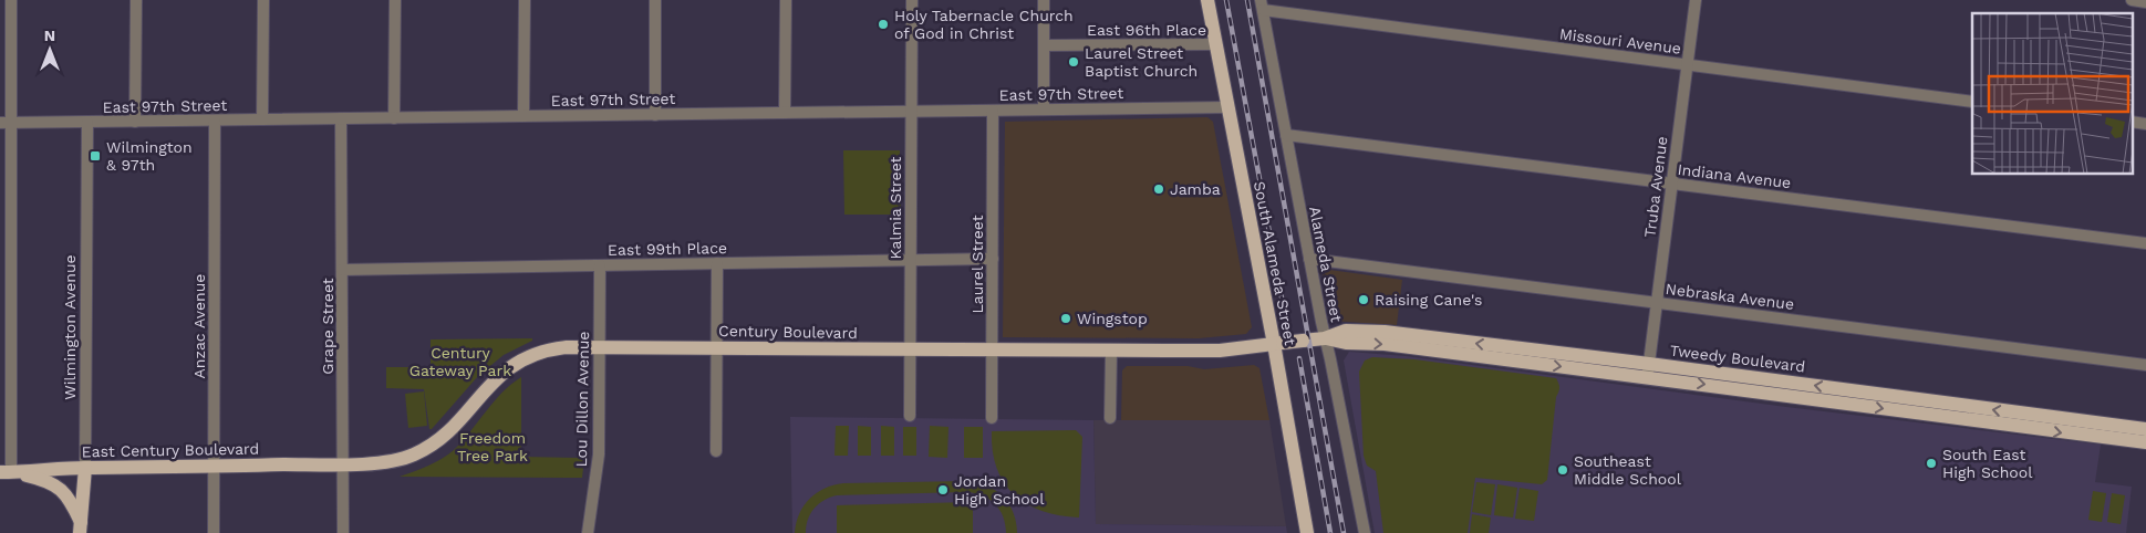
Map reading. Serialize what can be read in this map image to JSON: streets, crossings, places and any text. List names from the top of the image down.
{
  "streets": {
    "main road": [
      "South Alameda Street",
      "Wilmington Avenue",
      "Century Boulevard",
      "Tweedy Boulevard",
      "East Century Boulevard"
    ],
    "street": [
      "East 96th Place",
      "Missouri Avenue",
      "East 97th Street",
      "Indiana Avenue",
      "Truba Avenue",
      "Kalmia Street",
      "East 99th Place",
      "Laurel Street",
      "Alameda Street",
      "Nebraska Avenue",
      "Anzac Avenue",
      "Grape Street",
      "Lou Dillon Avenue"
    ]
  },
  "crossings": [
    ["East 96th Place", "South Alameda Street"],
    ["Missouri Avenue", "Truba Avenue"],
    ["Missouri Avenue", "Alameda Street"],
    ["East 97th Street", "Kalmia Street"],
    ["East 97th Street", "South Alameda Street"],
    ["East 97th Street", "Laurel Street"],
    ["East 97th Street", "Anzac Avenue"],
    ["East 97th Street", "Grape Street"],
    ["East 97th Street", "Wilmington Avenue"],
    ["Indiana Avenue", "Truba Avenue"],
    ["Indiana Avenue", "Alameda Street"],
    ["Truba Avenue", "Nebraska Avenue"],
    ["Truba Avenue", "Tweedy Boulevard"],
    ["Kalmia Street", "East 99th Place"],
    ["Kalmia Street", "Century Boulevard"],
    ["East 99th Place", "Laurel Street"],
    ["East 99th Place", "Grape Street"],
    ["East 99th Place", "Lou Dillon Avenue"],
    ["South Alameda Street", "Century Boulevard"],
    ["South Alameda Street", "Tweedy Boulevard"],
    ["Laurel Street", "Century Boulevard"],
    ["Alameda Street", "Nebraska Avenue"],
    ["Alameda Street", "Tweedy Boulevard"],
    ["Anzac Avenue", "East Century Boulevard"],
    ["Grape Street", "Century Boulevard"],
    ["Grape Street", "East Century Boulevard"],
    ["Wilmington Avenue", "East Century Boulevard"],
    ["Century Boulevard", "Tweedy Boulevard"],
    ["Century Boulevard", "Lou Dillon Avenue"],
    ["Century Boulevard", "East Century Boulevard"]
  ],
  "parks": ["Century Gateway Park", "Freedom Tree Park"],
  "places": {
    "other": [
      "Holy Tabernacle Church of God in Christ",
      "Laurel Street Baptist Church",
      "Jamba",
      "Raising Cane's",
      "Wingstop",
      "South East High School",
      "Southeast Middle School",
      "Jordan High School"
    ],
    "transit": ["Wilmington & 97th"]
  },
  "north": "top"
}
